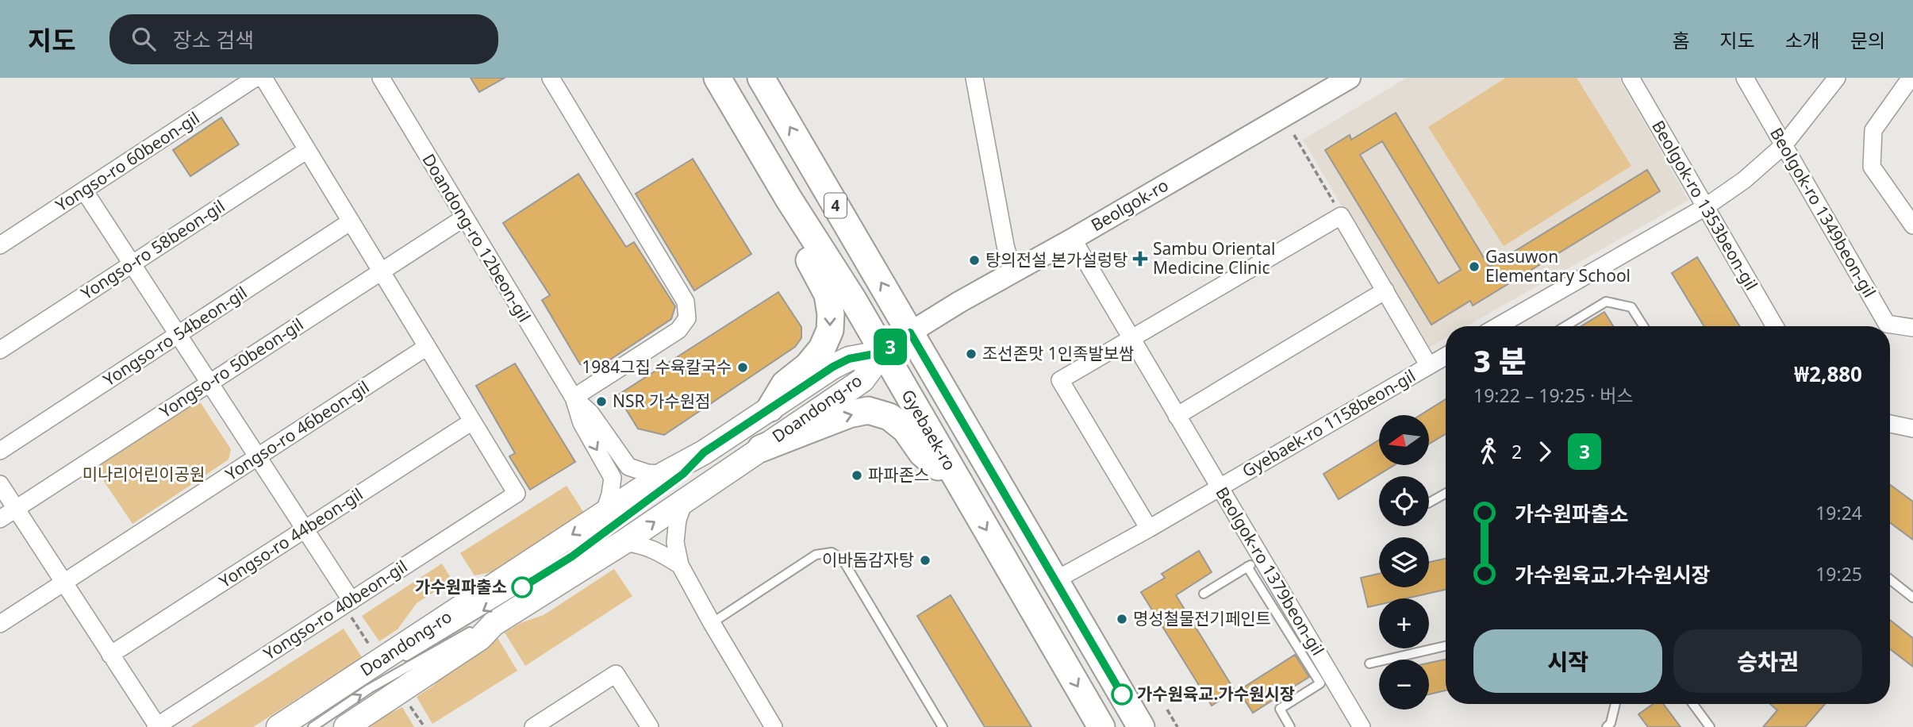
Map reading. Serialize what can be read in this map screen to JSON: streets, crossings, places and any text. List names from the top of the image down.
{
  "streets": {
    "main road": ["4", "Doandong-ro", "Gyebaek-ro"],
    "street": [
      "Yongso-ro 60beon-gil",
      "Beolgok-ro",
      "Beolgok-ro 1353beon-gil",
      "Beolgok-ro 1349beon-gil",
      "Doandong-ro 12beon-gil",
      "Yongso-ro 58beon-gil",
      "Yongso-ro 54beon-gil",
      "Yongso-ro 50beon-gil",
      "Gyebaek-ro 1158beon-gil",
      "Yongso-ro 46beon-gil",
      "Yongso-ro 44beon-gil",
      "Beolgok-ro 1379beon-gil",
      "Yongso-ro 40beon-gil"
    ]
  },
  "crossings": [
    ["Beolgok-ro", "Gyebaek-ro"],
    ["Beolgok-ro", "Beolgok-ro 1379beon-gil"],
    ["Doandong-ro 12beon-gil", "Yongso-ro 50beon-gil"],
    ["Doandong-ro", "Gyebaek-ro"],
    ["Gyebaek-ro 1158beon-gil", "Gyebaek-ro"],
    ["Gyebaek-ro 1158beon-gil", "Beolgok-ro 1379beon-gil"],
    ["Yongso-ro 44beon-gil", "Yongso-ro 40beon-gil"]
  ],
  "parks": ["미나리어린이공원"],
  "places": {
    "health": ["Sambu Oriental Medicine Clinic"],
    "other": [
      "탕의전설 본가설렁탕",
      "Gasuwon Elementary School",
      "조선존맛 1인족발보쌈",
      "1984그집 수육칼국수",
      "NSR 가수원점",
      "파파존스",
      "이바돔감자탕",
      "가수원파출소",
      "명성철물전기페인트",
      "가수원육교.가수원시장"
    ]
  },
  "lines": ["bus line 3"],
  "north": "left",
  "page": {
    "header": "지도",
    "search": "장소 검색",
    "nav": [
      "홈",
      "지도",
      "소개",
      "문의"
    ],
    "on_map": "3",
    "heading": ["3 분", "19:22 – 19:25 · 버스", "₩2,880"],
    "map_buttons": ["+", "−"],
    "legs": ["2", "3"],
    "list": [
      {
        "name": "가수원파출소",
        "value": "19:24"
      },
      {
        "name": "가수원육교.가수원시장",
        "value": "19:25"
      }
    ],
    "buttons": ["시작", "승차권"]
  }
}
